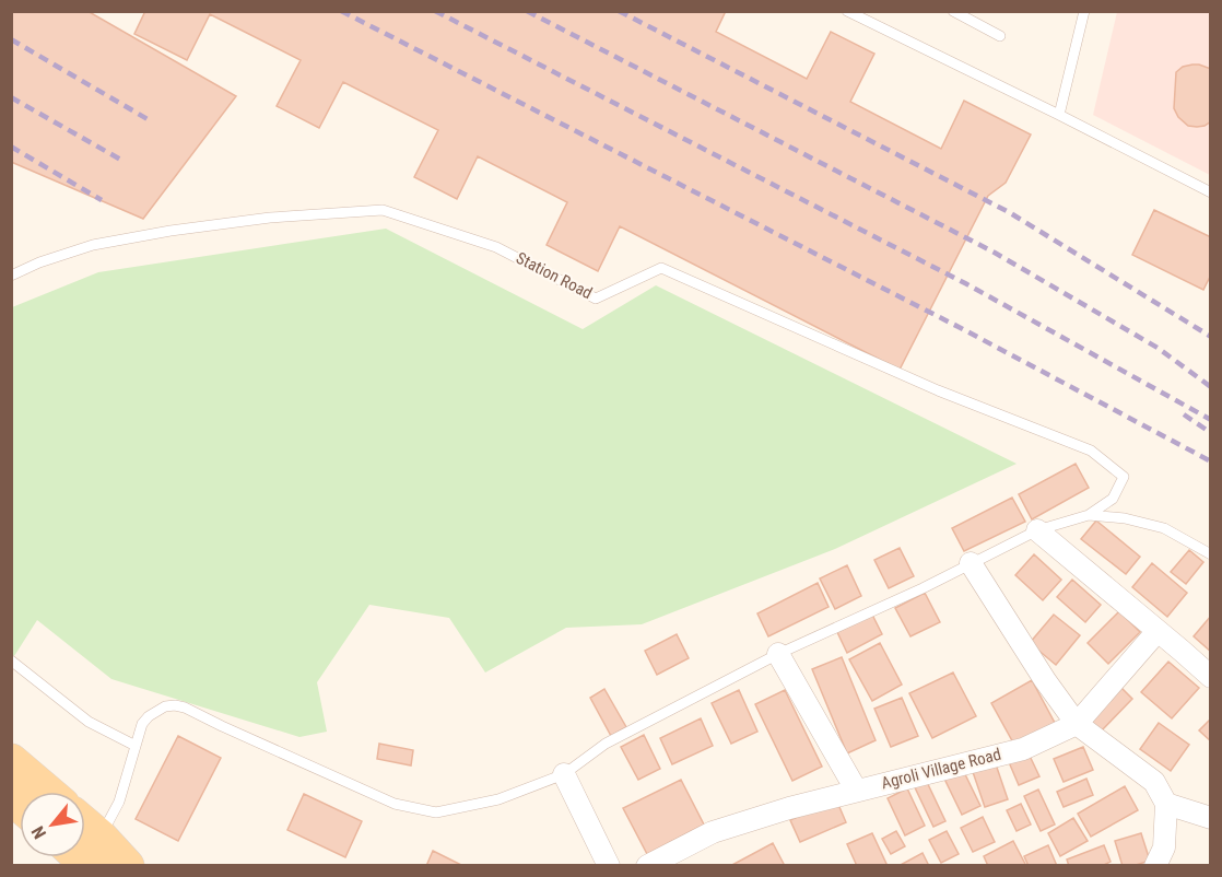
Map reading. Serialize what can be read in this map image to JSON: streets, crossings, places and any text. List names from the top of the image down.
{
  "streets": {
    "street": ["Agroli Village Road"],
    "lane": ["Station Road"]
  },
  "north": "bottom left"
}
